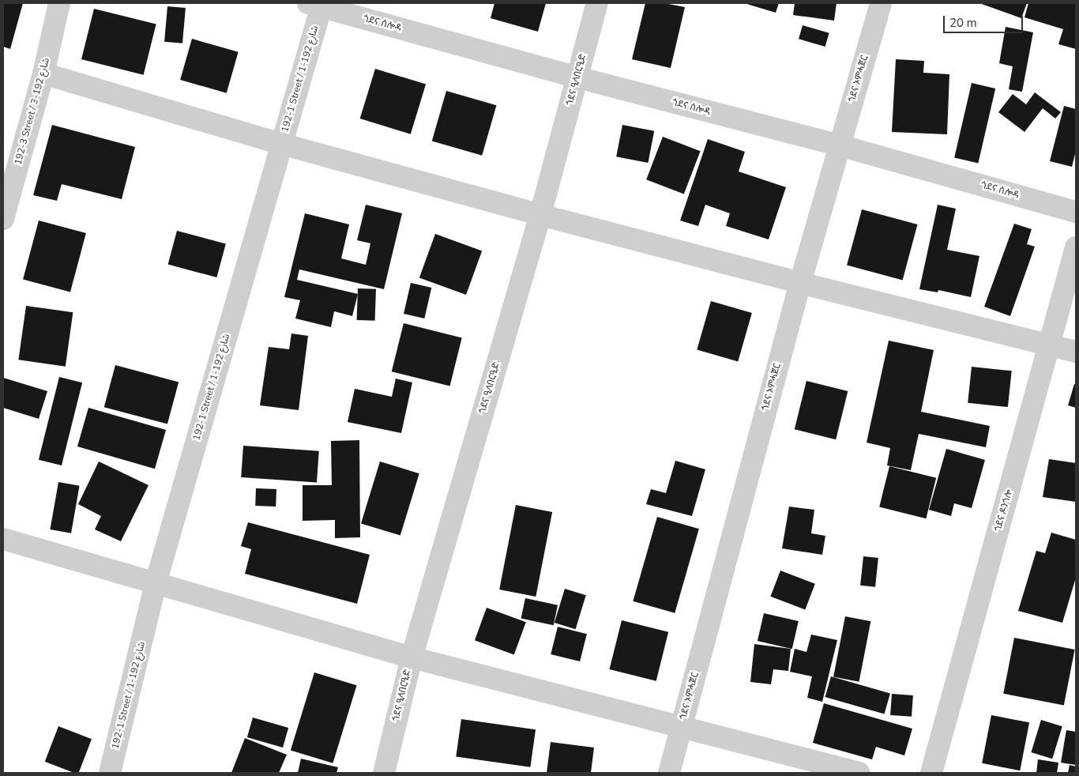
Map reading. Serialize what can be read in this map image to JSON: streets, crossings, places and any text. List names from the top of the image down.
{
  "streets": {
    "street": [
      "ጎደና ሰሎዳ",
      "192-1 Street / شارع 192-1",
      "ጎደና ኦምሓጀር",
      "ጎደና ዒላበርዒድ",
      "192-3 Street / شارع 192-3",
      "ጎደና ዶንጎሎ"
    ]
  },
  "crossings": [
    ["ጎደና ሰሎዳ", "192-1 Street / شارع 192-1"],
    ["ጎደና ሰሎዳ", "ጎደና ኦምሓጀር"],
    ["ጎደና ሰሎዳ", "ጎደና ዒላበርዒድ"]
  ],
  "scale_bar": "20 m"
}
